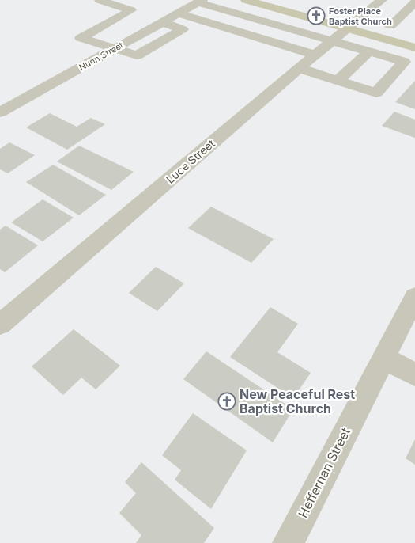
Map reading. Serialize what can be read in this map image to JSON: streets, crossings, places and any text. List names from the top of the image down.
{
  "streets": {
    "street": ["Nunn Street", "Luce Street", "Heffernan Street"]
  },
  "places": {
    "church": ["Foster Place Baptist Church", "New Peaceful Rest Baptist Church"]
  }
}
